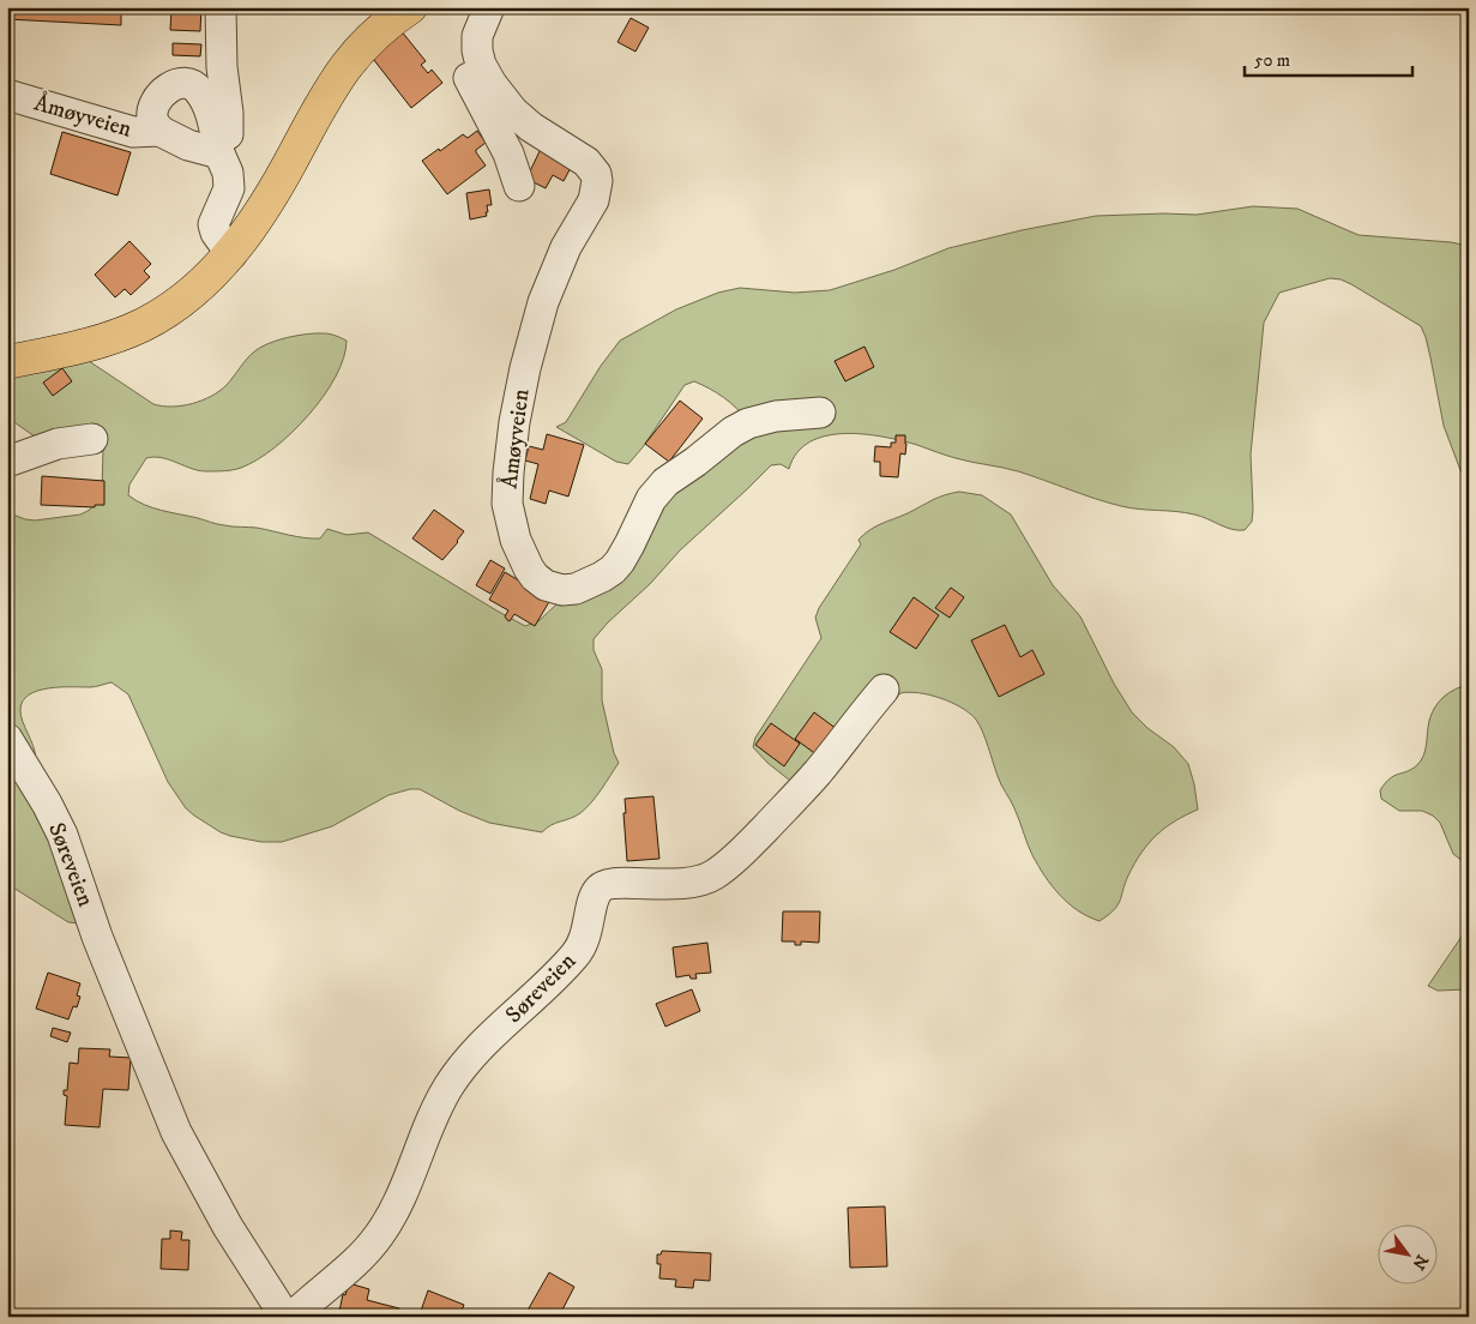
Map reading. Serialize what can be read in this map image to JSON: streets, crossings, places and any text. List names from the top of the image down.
{
  "streets": {
    "street": ["Åmøyveien", "Søreveien"]
  },
  "scale_bar": "50 m",
  "north": "bottom right"
}
